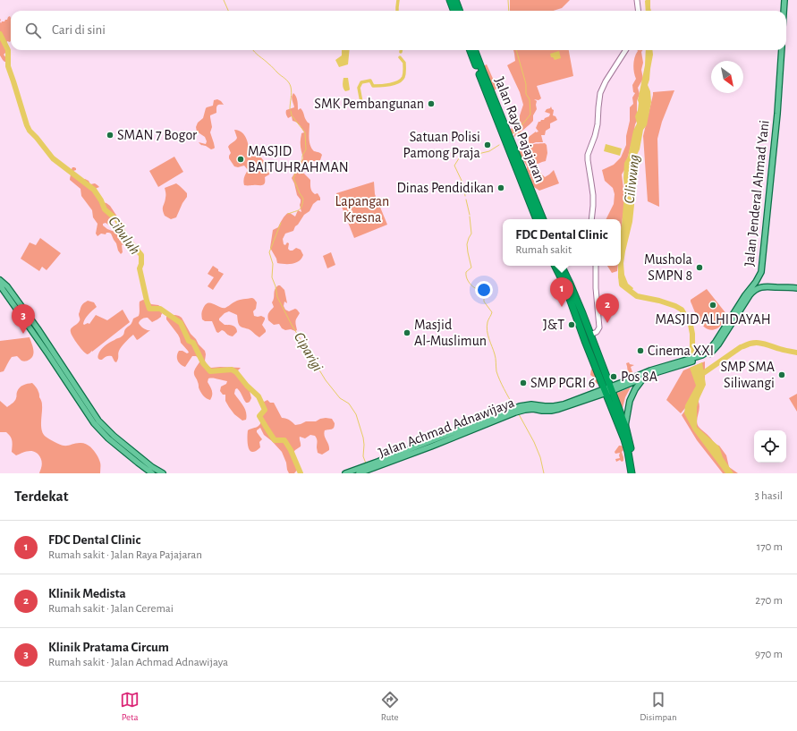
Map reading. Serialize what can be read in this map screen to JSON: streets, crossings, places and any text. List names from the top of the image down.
{
  "streets": {
    "highway": ["Jalan Raya Pajajaran"],
    "main road": ["Jalan Jenderal Ahmad Yani", "Jalan Achmad Adnawijaya"]
  },
  "crossings": [
    ["Jalan Jenderal Ahmad Yani", "Jalan Achmad Adnawijaya"]
  ],
  "water": ["Ciliwung", "Cibuluh", "Ciparigi"],
  "parks": ["Lapangan Kresna"],
  "places": [
    "SMK Pembangunan",
    "SMAN 7 Bogor",
    "Satuan Polisi Pamong Praja",
    "MASJID BAITUHRAHMAN",
    "Dinas Pendidikan",
    "Mushola SMPN 8",
    "MASJID ALHIDAYAH",
    "J&T",
    "Masjid Al-Muslimun",
    "Cinema XXI",
    "SMP SMA Siliwangi",
    "Pos 8A",
    "SMP PGRI 6"
  ],
  "north": "bottom right",
  "page": {
    "search": "Cari di sini",
    "popup": ["FDC Dental Clinic", "Rumah sakit"],
    "pins": ["1", "2", "3"],
    "heading": ["Terdekat", "3 hasil"],
    "list": [
      {
        "mark": "1",
        "name": "FDC Dental Clinic",
        "note": "Rumah sakit · Jalan Raya Pajajaran",
        "value": "170 m"
      },
      {
        "mark": "2",
        "name": "Klinik Medista",
        "note": "Rumah sakit · Jalan Ceremai",
        "value": "270 m"
      },
      {
        "mark": "3",
        "name": "Klinik Pratama Circum",
        "note": "Rumah sakit · Jalan Achmad Adnawijaya",
        "value": "970 m"
      }
    ],
    "nav": ["Peta", "Rute", "Disimpan"]
  }
}
